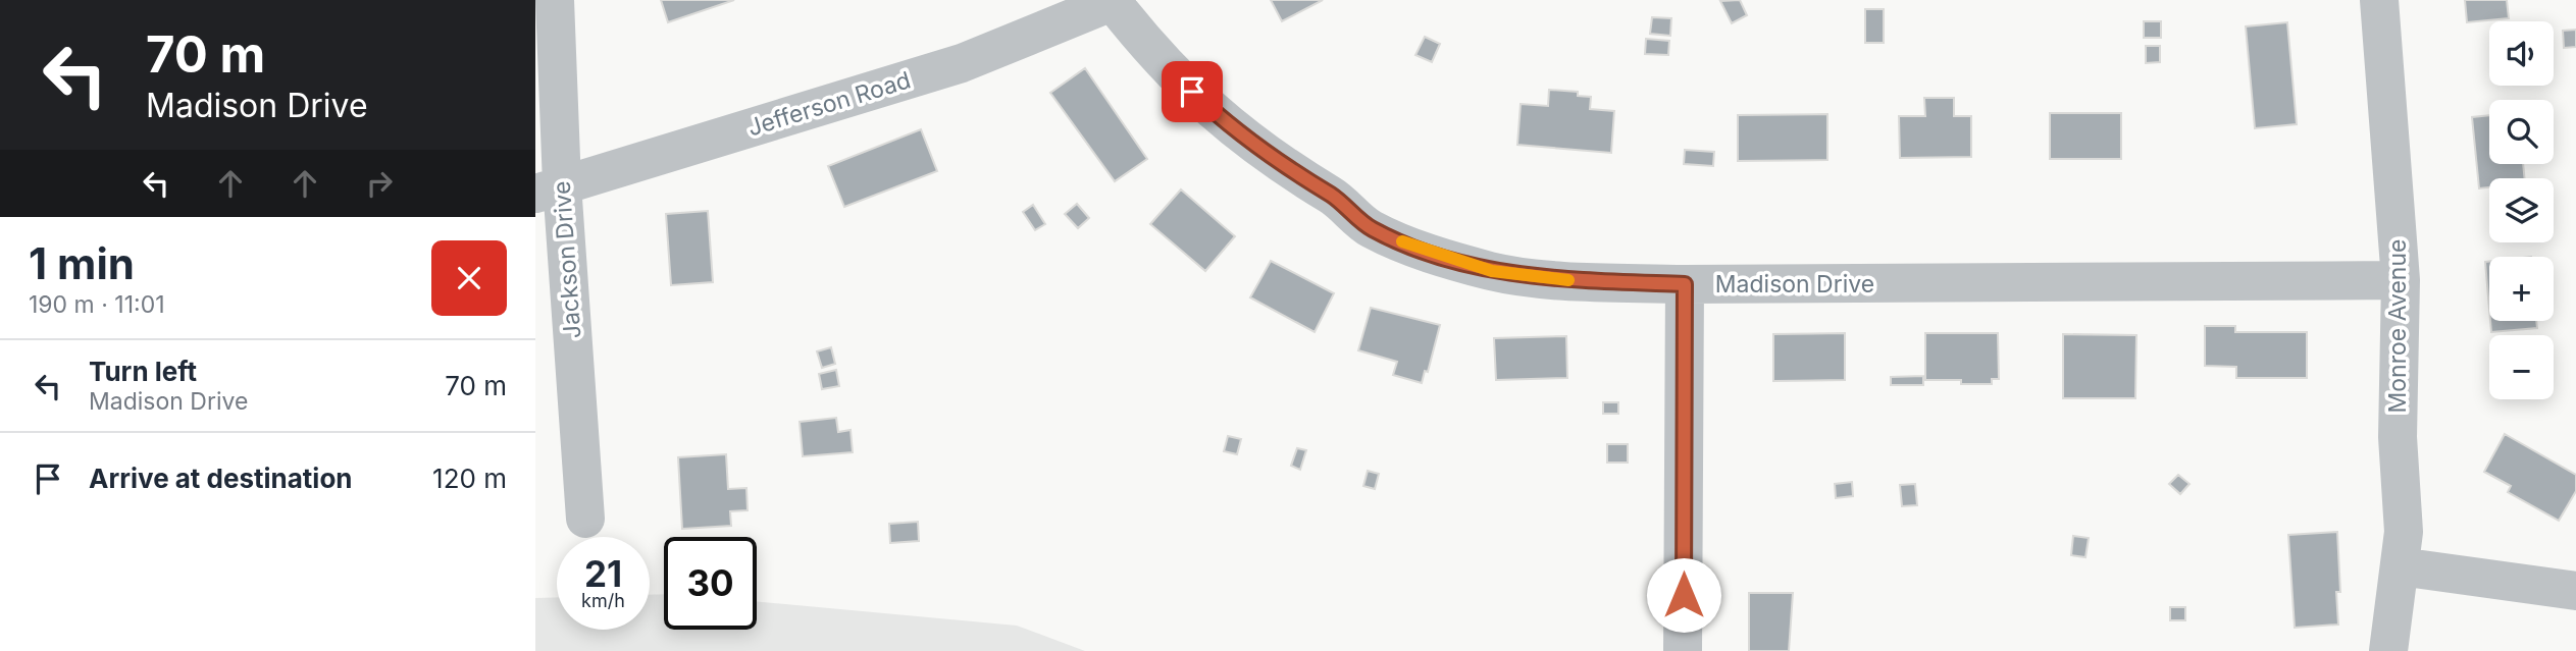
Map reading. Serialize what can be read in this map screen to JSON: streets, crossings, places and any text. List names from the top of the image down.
{
  "streets": {
    "street": [
      "Jefferson Road",
      "Jackson Drive",
      "Madison Drive",
      "Monroe Avenue"
    ]
  },
  "crossings": [
    ["Jefferson Road", "Jackson Drive"],
    ["Jefferson Road", "Madison Drive"],
    ["Madison Drive", "Monroe Avenue"]
  ],
  "page": {
    "turn": ["70 m", "Madison Drive"],
    "map_buttons": ["+", "−"],
    "heading": ["1 min", "190 m · 11:01"],
    "list": [
      {
        "name": "Turn left",
        "note": "Madison Drive",
        "value": "70 m"
      },
      {
        "name": "Arrive at destination",
        "value": "120 m"
      }
    ],
    "speed": "21 km/h",
    "limit": "30"
  }
}
